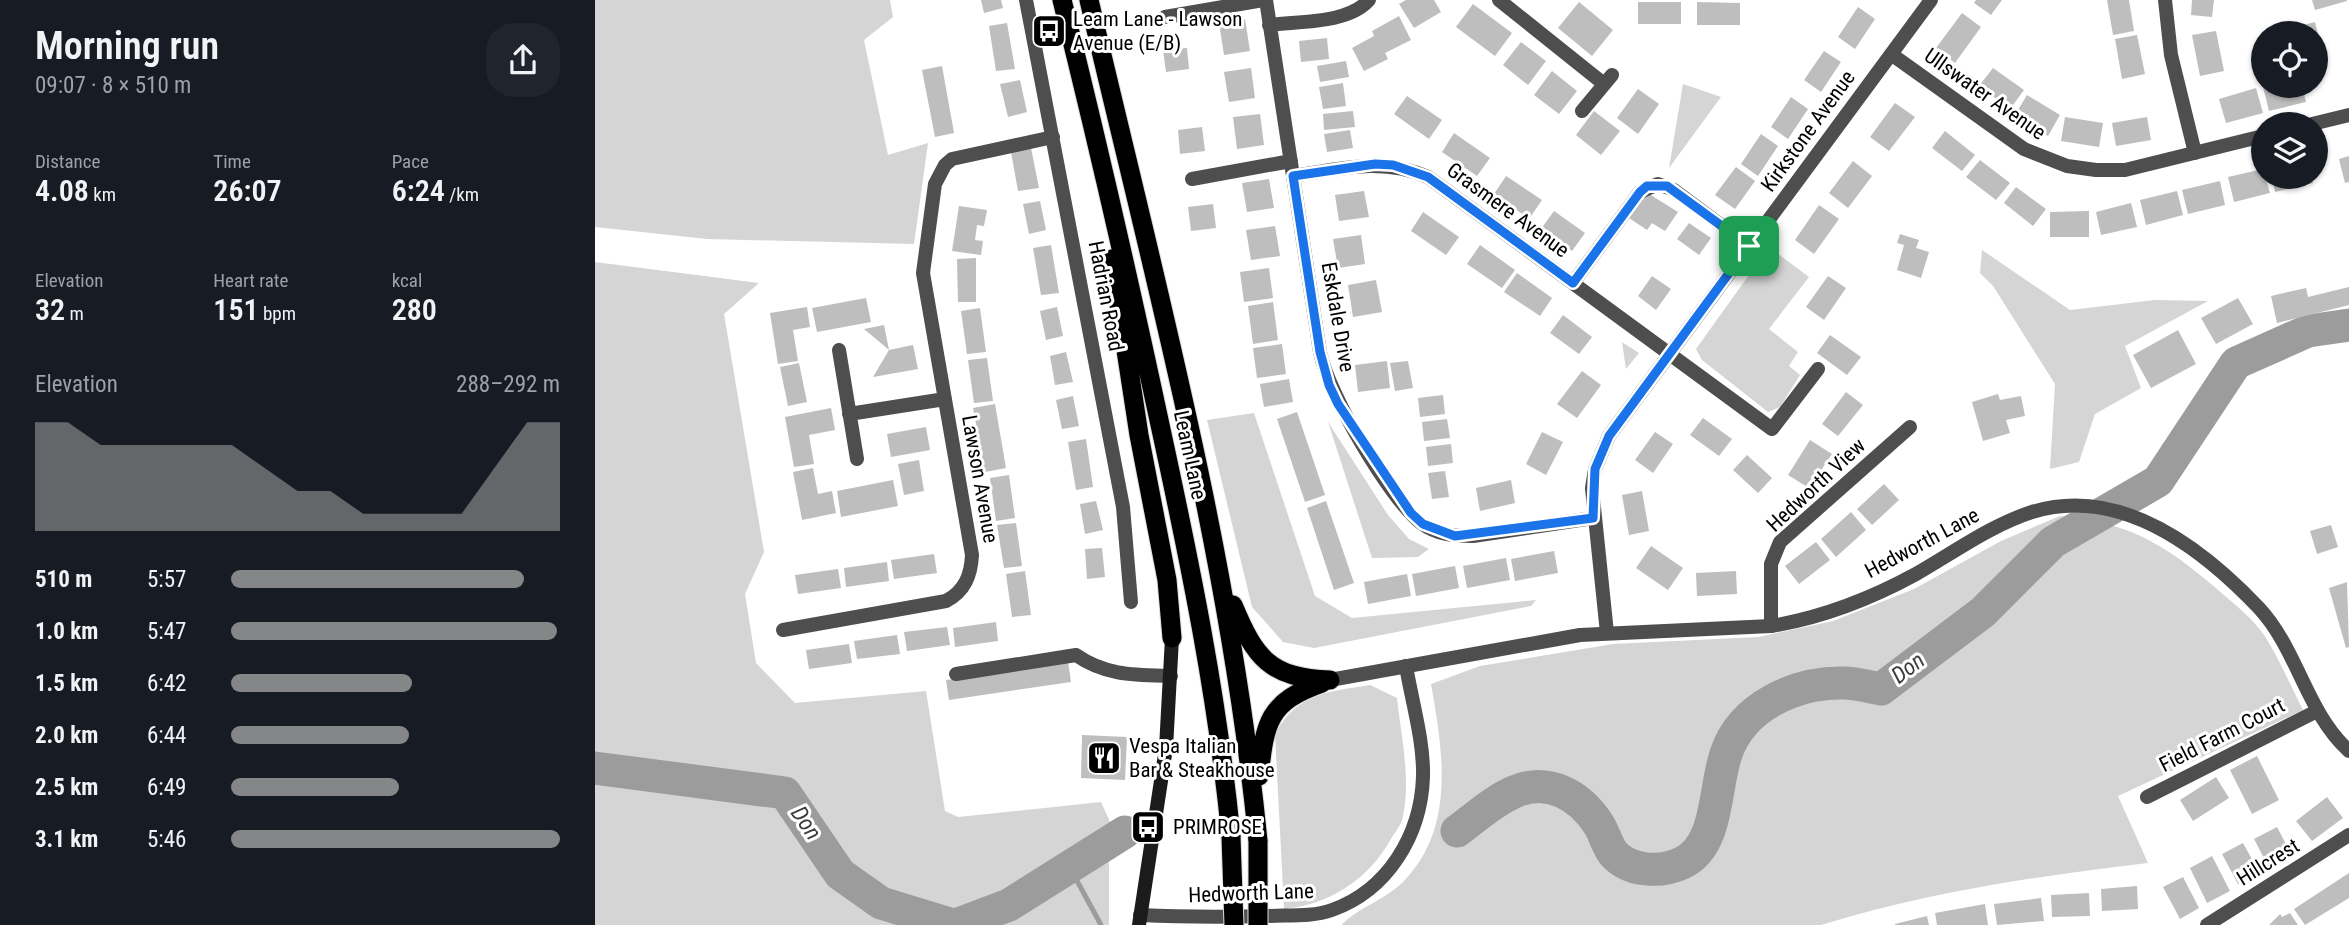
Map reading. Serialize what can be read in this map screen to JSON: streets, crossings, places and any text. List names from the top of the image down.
{
  "streets": {
    "highway": ["Leam Lane"],
    "street": [
      "Ullswater Avenue",
      "Kirkstone Avenue",
      "Grasmere Avenue",
      "Hadrian Road",
      "Eskdale Drive",
      "Lawson Avenue",
      "Hedworth View",
      "Hedworth Lane",
      "Field Farm Court",
      "Hillcrest"
    ]
  },
  "crossings": [
    ["Ullswater Avenue", "Kirkstone Avenue"],
    ["Kirkstone Avenue", "Grasmere Avenue"],
    ["Kirkstone Avenue", "Eskdale Drive"],
    ["Kirkstone Avenue", "Hedworth Lane"],
    ["Grasmere Avenue", "Eskdale Drive"],
    ["Hadrian Road", "Lawson Avenue"],
    ["Hedworth View", "Hedworth Lane"],
    ["Hedworth Lane", "Field Farm Court"]
  ],
  "water": ["Don"],
  "places": {
    "bus stop": ["Leam Lane - Lawson Avenue (E/B)", "PRIMROSE"],
    "restaurant": ["Vespa Italian Bar & Steakhouse"]
  },
  "page": {
    "heading": ["Morning run", "09:07 · 8 × 510 m"],
    "stats": [
      ["Distance", "4.08 km"],
      ["Time", "26:07"],
      ["Pace", "6:24 /km"],
      ["Elevation", "32 m"],
      ["Heart rate", "151 bpm"],
      ["kcal", "280"]
    ],
    "chart": ["Elevation", "288–292 m"],
    "list": [
      {
        "name": "510 m",
        "note": "5:57"
      },
      {
        "name": "1.0 km",
        "note": "5:47"
      },
      {
        "name": "1.5 km",
        "note": "6:42"
      },
      {
        "name": "2.0 km",
        "note": "6:44"
      },
      {
        "name": "2.5 km",
        "note": "6:49"
      },
      {
        "name": "3.1 km",
        "note": "5:46"
      }
    ]
  }
}
